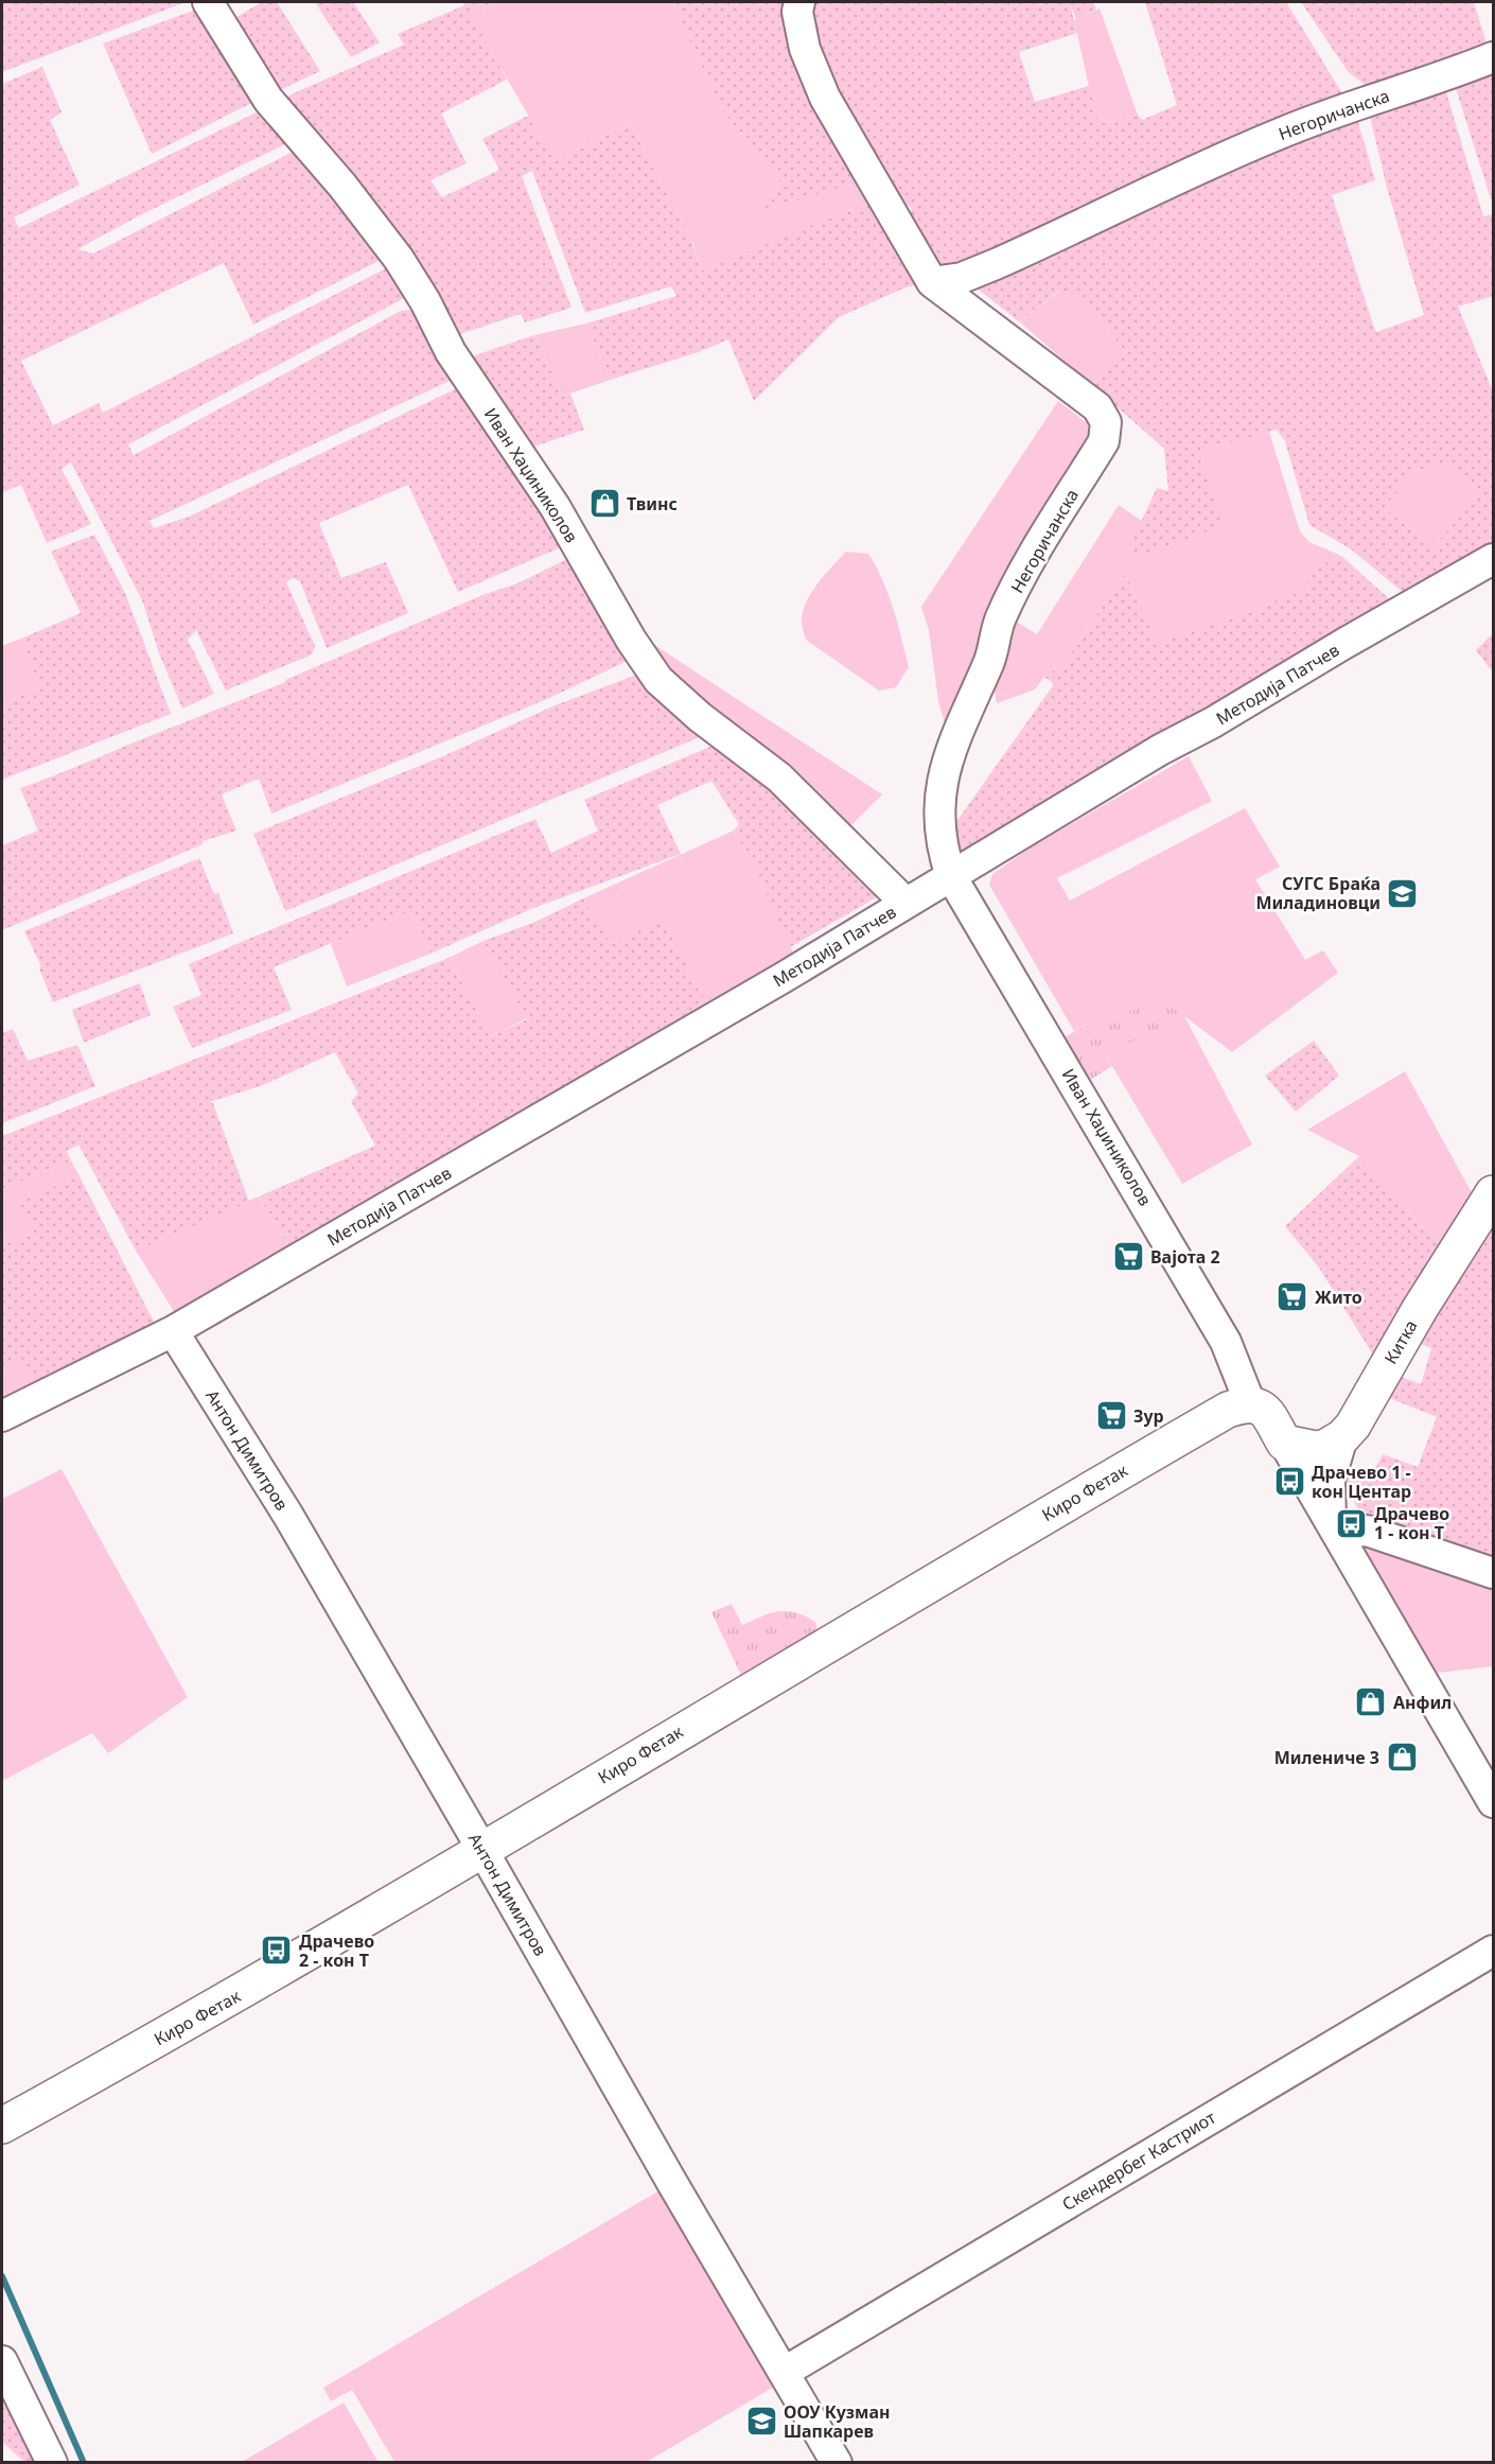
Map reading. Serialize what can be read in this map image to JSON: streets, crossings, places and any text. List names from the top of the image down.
{
  "streets": {
    "main road": ["Китка", "Киро Фетак"],
    "street": [
      "Негоричанска",
      "Иван Хаџиниколов",
      "Методија Патчев",
      "Антон Димитров",
      "Скендербег Кастриот"
    ]
  },
  "crossings": [
    ["Негоричанска", "Иван Хаџиниколов"],
    ["Негоричанска", "Методија Патчев"],
    ["Иван Хаџиниколов", "Методија Патчев"],
    ["Иван Хаџиниколов", "Киро Фетак"],
    ["Методија Патчев", "Антон Димитров"],
    ["Антон Димитров", "Киро Фетак"],
    ["Антон Димитров", "Скендербег Кастриот"]
  ],
  "places": {
    "shop": ["Твинс", "Анфил", "Милениче 3"],
    "school or university": ["СУГС Браќа Миладиновци", "ООУ Кузман Шапкарев"],
    "supermarket": ["Вајота 2", "Жито", "Зур"],
    "bus stop": ["Драчево 1 - кон Центар", "Драчево 1 - кон T", "Драчево 2 - кон T"]
  }
}
